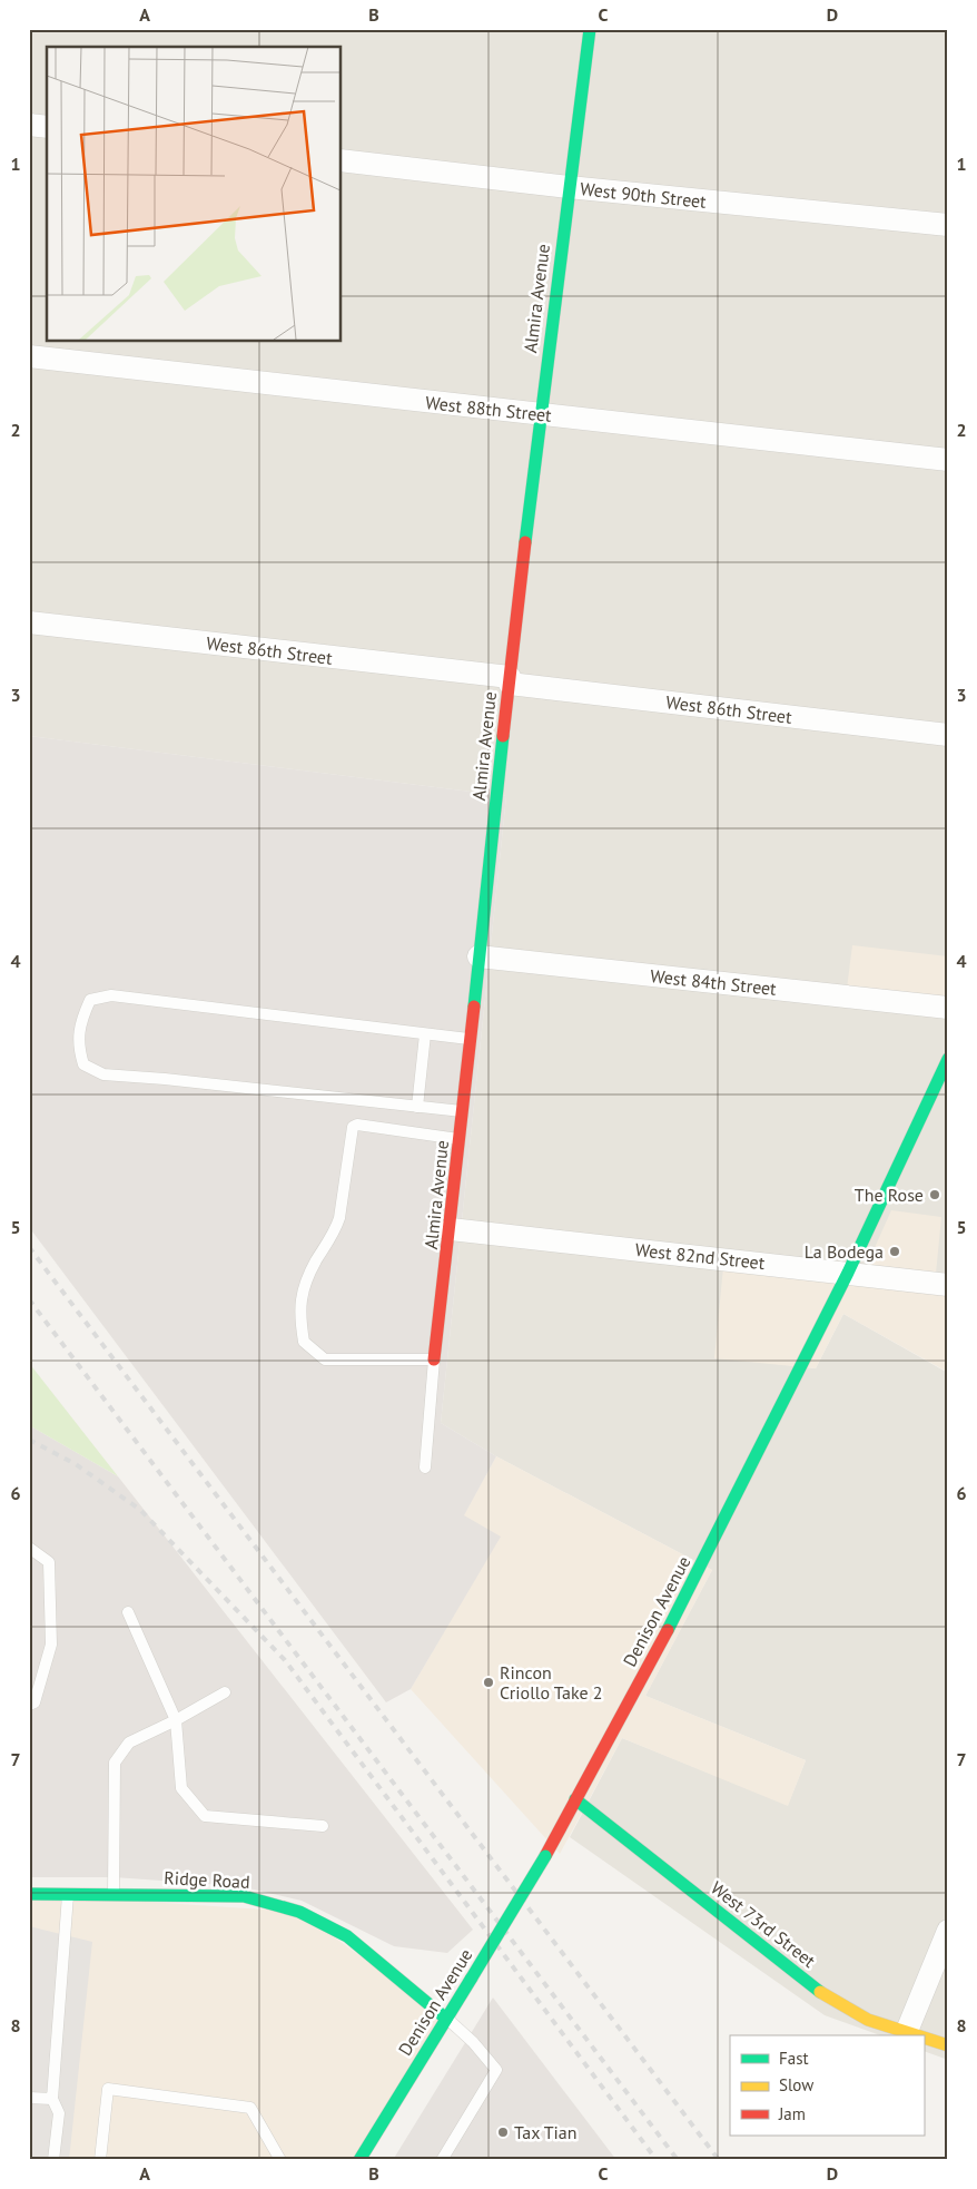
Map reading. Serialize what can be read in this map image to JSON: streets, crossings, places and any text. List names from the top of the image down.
{
  "streets": {
    "street": [
      "West 90th Street",
      "Almira Avenue",
      "West 88th Street",
      "West 86th Street",
      "West 84th Street",
      "West 82nd Street",
      "Denison Avenue",
      "Ridge Road",
      "West 73rd Street"
    ]
  },
  "crossings": [
    ["West 90th Street", "Almira Avenue"],
    ["Almira Avenue", "West 88th Street"],
    ["Almira Avenue", "West 86th Street"],
    ["Almira Avenue", "West 84th Street"],
    ["Almira Avenue", "West 82nd Street"],
    ["West 82nd Street", "Denison Avenue"],
    ["Denison Avenue", "Ridge Road"],
    ["Denison Avenue", "West 73rd Street"]
  ],
  "places": [
    "The Rose",
    "La Bodega",
    "Rincon Criollo Take 2",
    "Tax Tian"
  ],
  "legend": ["Fast", "Slow", "Jam"],
  "grid": {
    "columns": [
      "A",
      "B",
      "C",
      "D"
    ],
    "rows": [
      "1",
      "2",
      "3",
      "4",
      "5",
      "6",
      "7",
      "8"
    ]
  }
}
